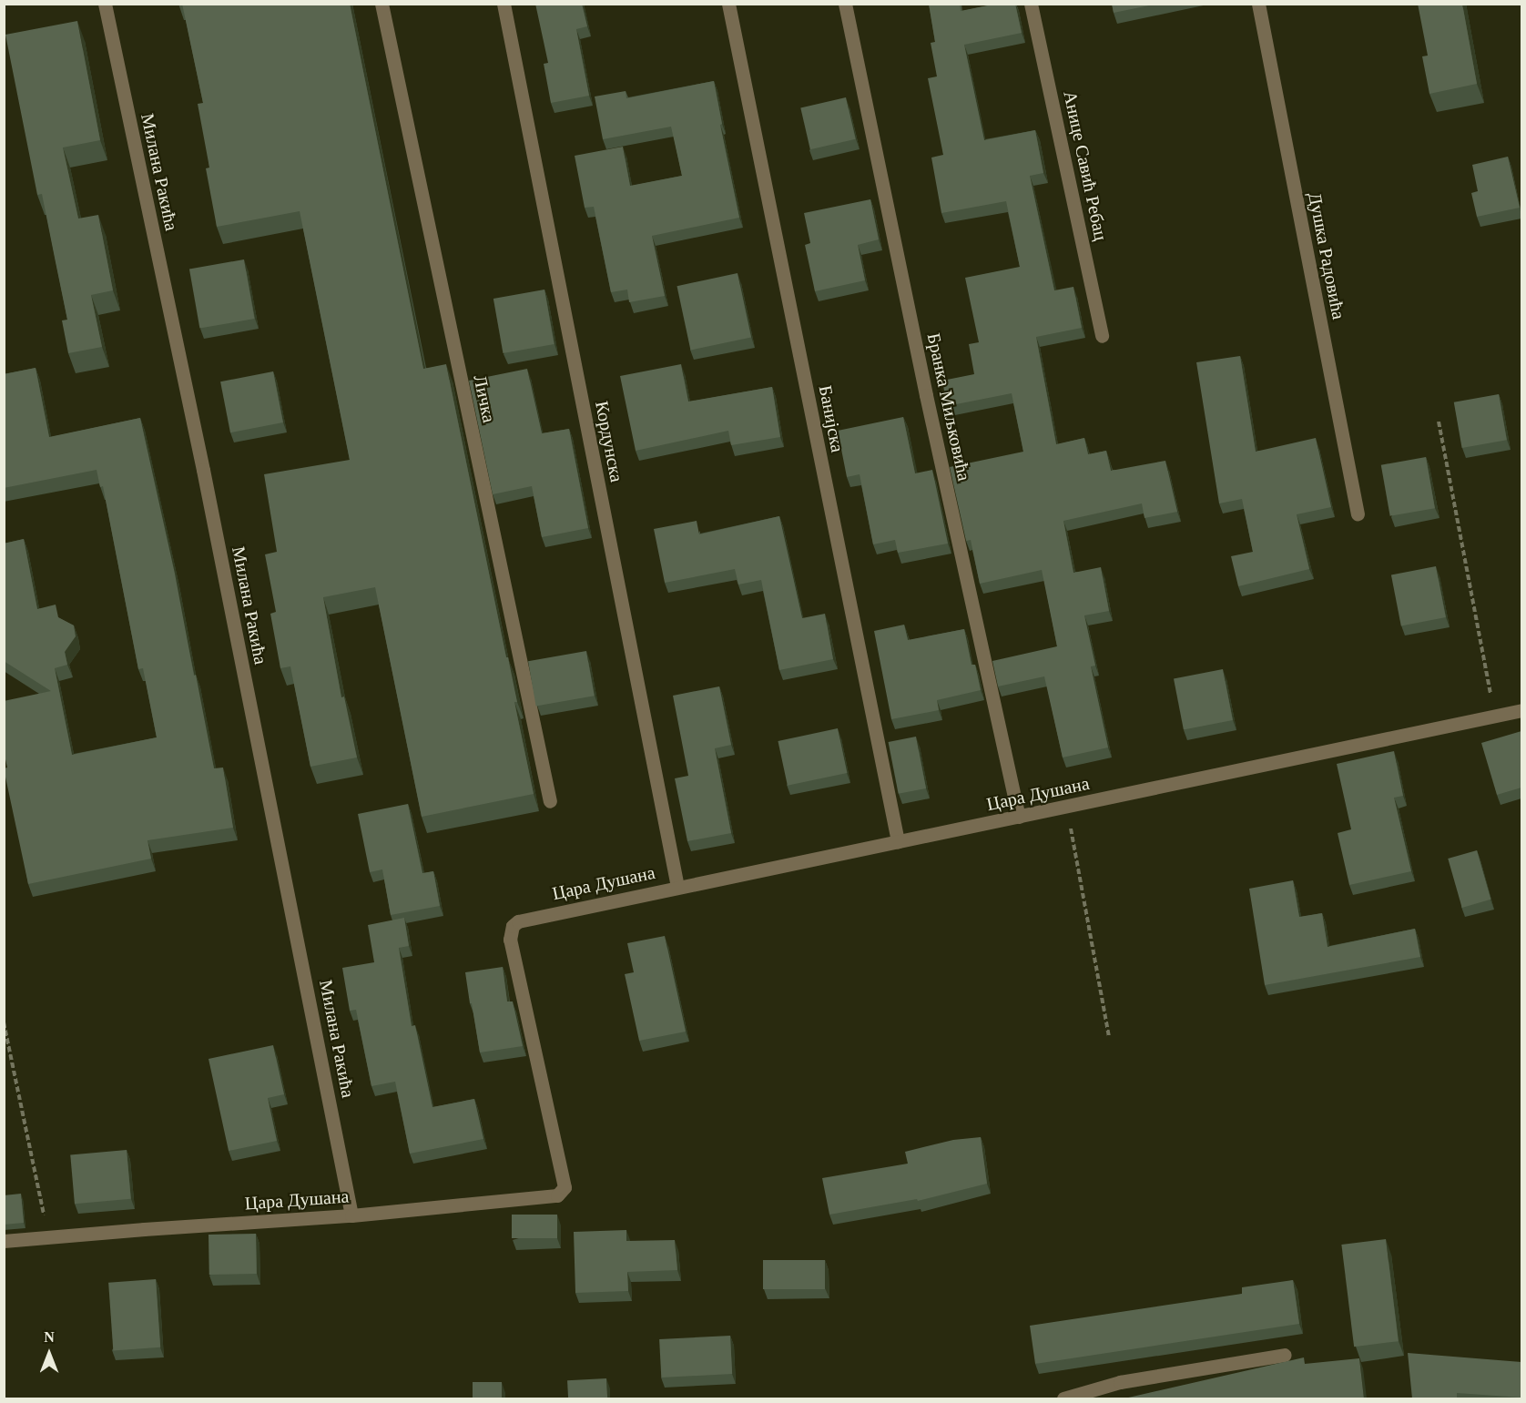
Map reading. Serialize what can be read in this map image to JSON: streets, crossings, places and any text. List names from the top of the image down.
{
  "streets": {
    "street": [
      "Анице Савић Ребац",
      "Милана Ракића",
      "Душка Радовића",
      "Личка",
      "Бранка Миљковића",
      "Банијска",
      "Кордунска",
      "Цара Душана"
    ]
  },
  "crossings": [
    ["Милана Ракића", "Цара Душана"],
    ["Бранка Миљковића", "Цара Душана"],
    ["Банијска", "Цара Душана"],
    ["Кордунска", "Цара Душана"]
  ],
  "north": "top"
}
